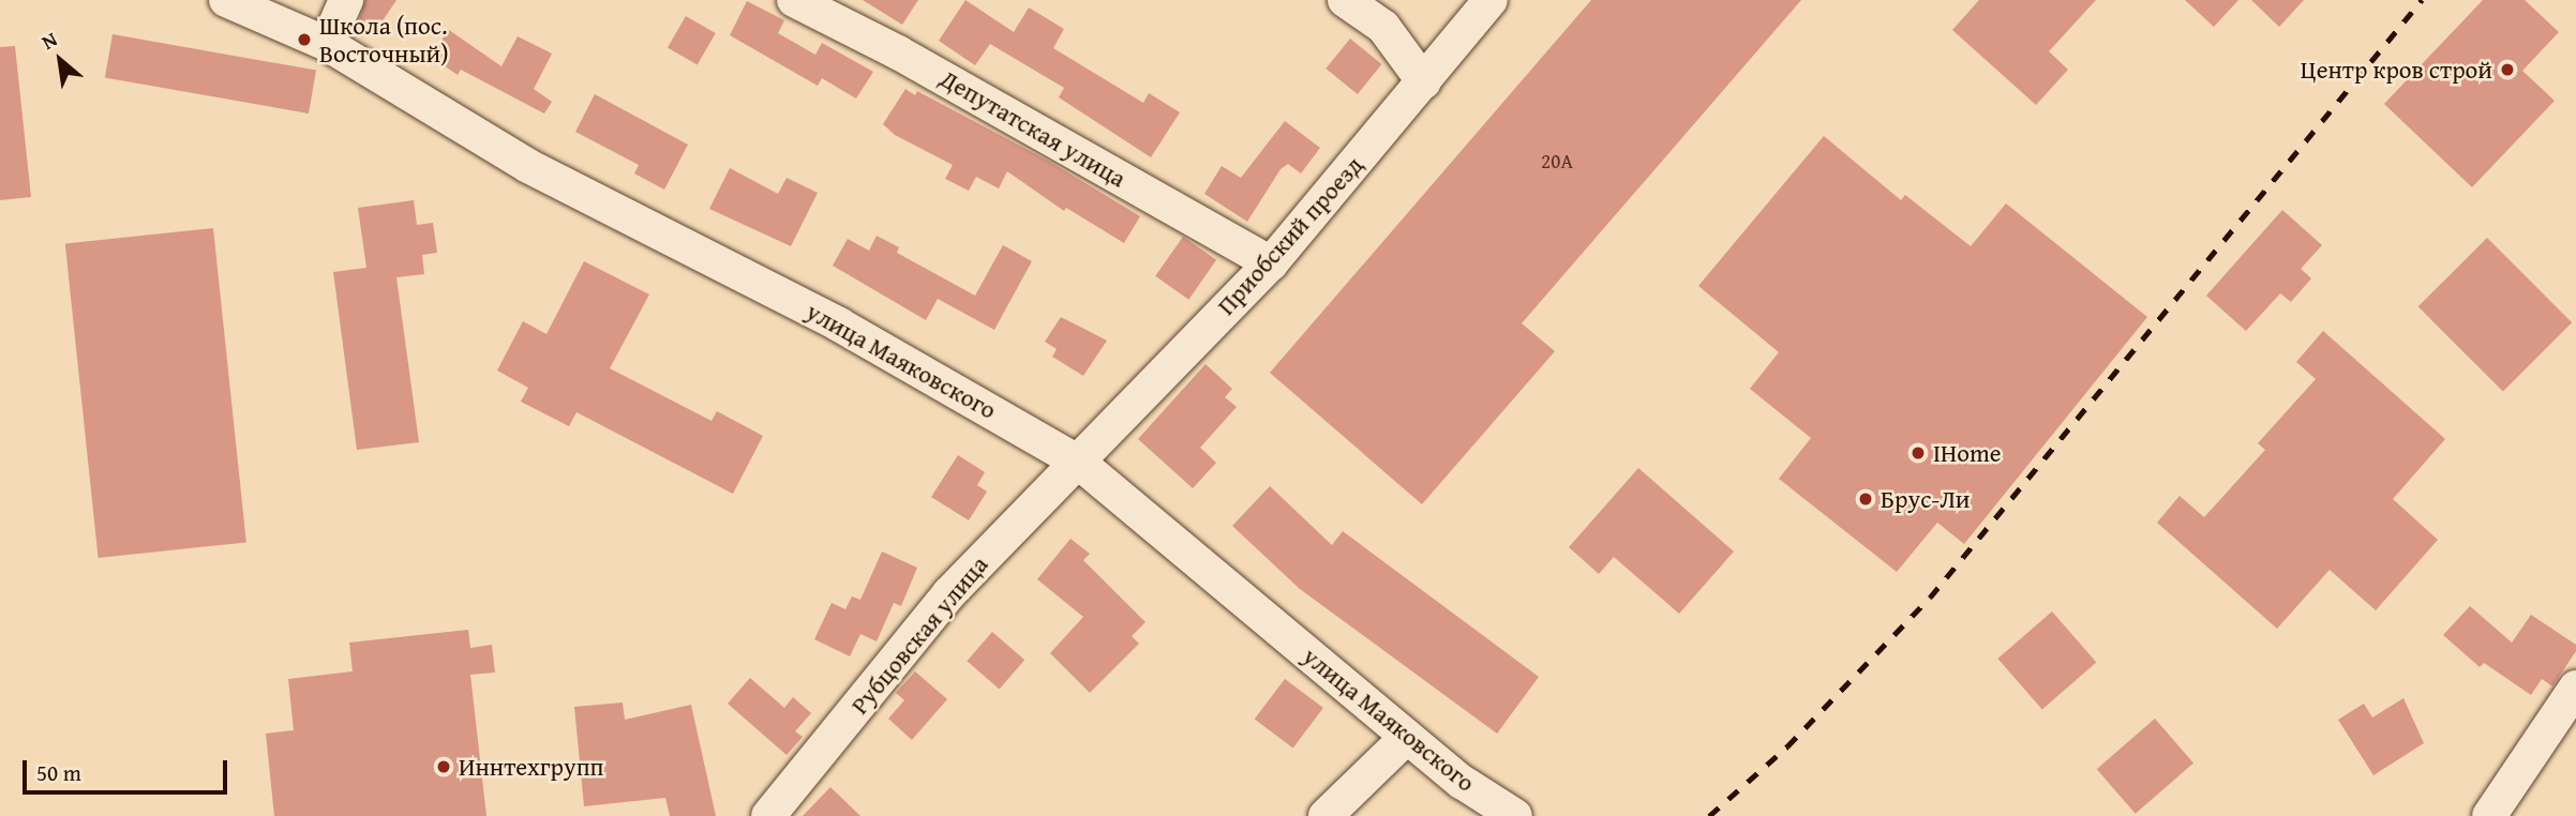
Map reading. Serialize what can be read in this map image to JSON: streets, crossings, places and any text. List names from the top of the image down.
{
  "streets": {
    "street": [
      "Депутатская улица",
      "Приобский проезд",
      "улица Маяковского",
      "Рубцовская улица"
    ]
  },
  "crossings": [
    ["Депутатская улица", "Приобский проезд"],
    ["Приобский проезд", "улица Маяковского"],
    ["Приобский проезд", "Рубцовская улица"],
    ["улица Маяковского", "Рубцовская улица"]
  ],
  "places": [
    "Школа (пос. Восточный)",
    "Центр кров строй",
    "IHome",
    "Брус-Ли",
    "Иннтехгрупп"
  ],
  "house_numbers": ["20А"],
  "scale_bar": "50 m",
  "north": "top left"
}
